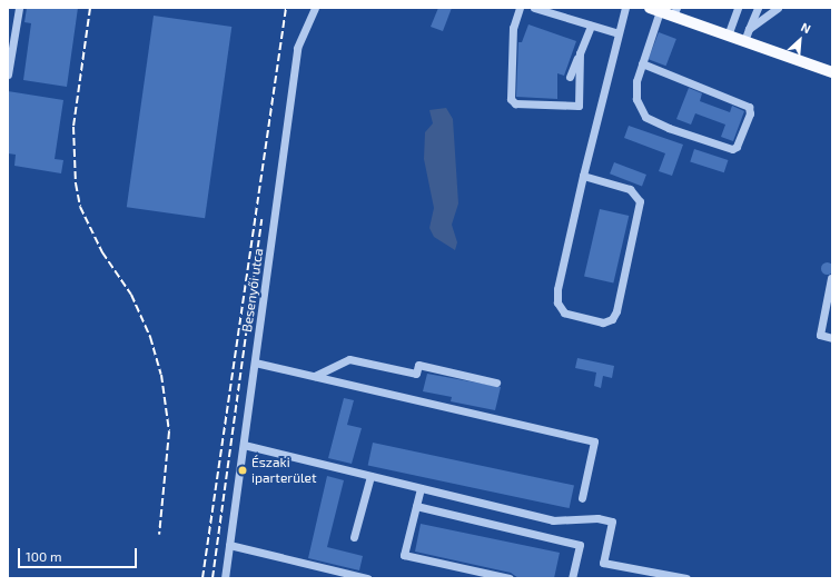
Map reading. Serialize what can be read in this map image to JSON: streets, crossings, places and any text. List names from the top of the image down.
{
  "streets": {
    "street": ["Besenyői utca"]
  },
  "places": ["Északi iparterület"],
  "scale_bar": "100 m",
  "north": "top right"
}
